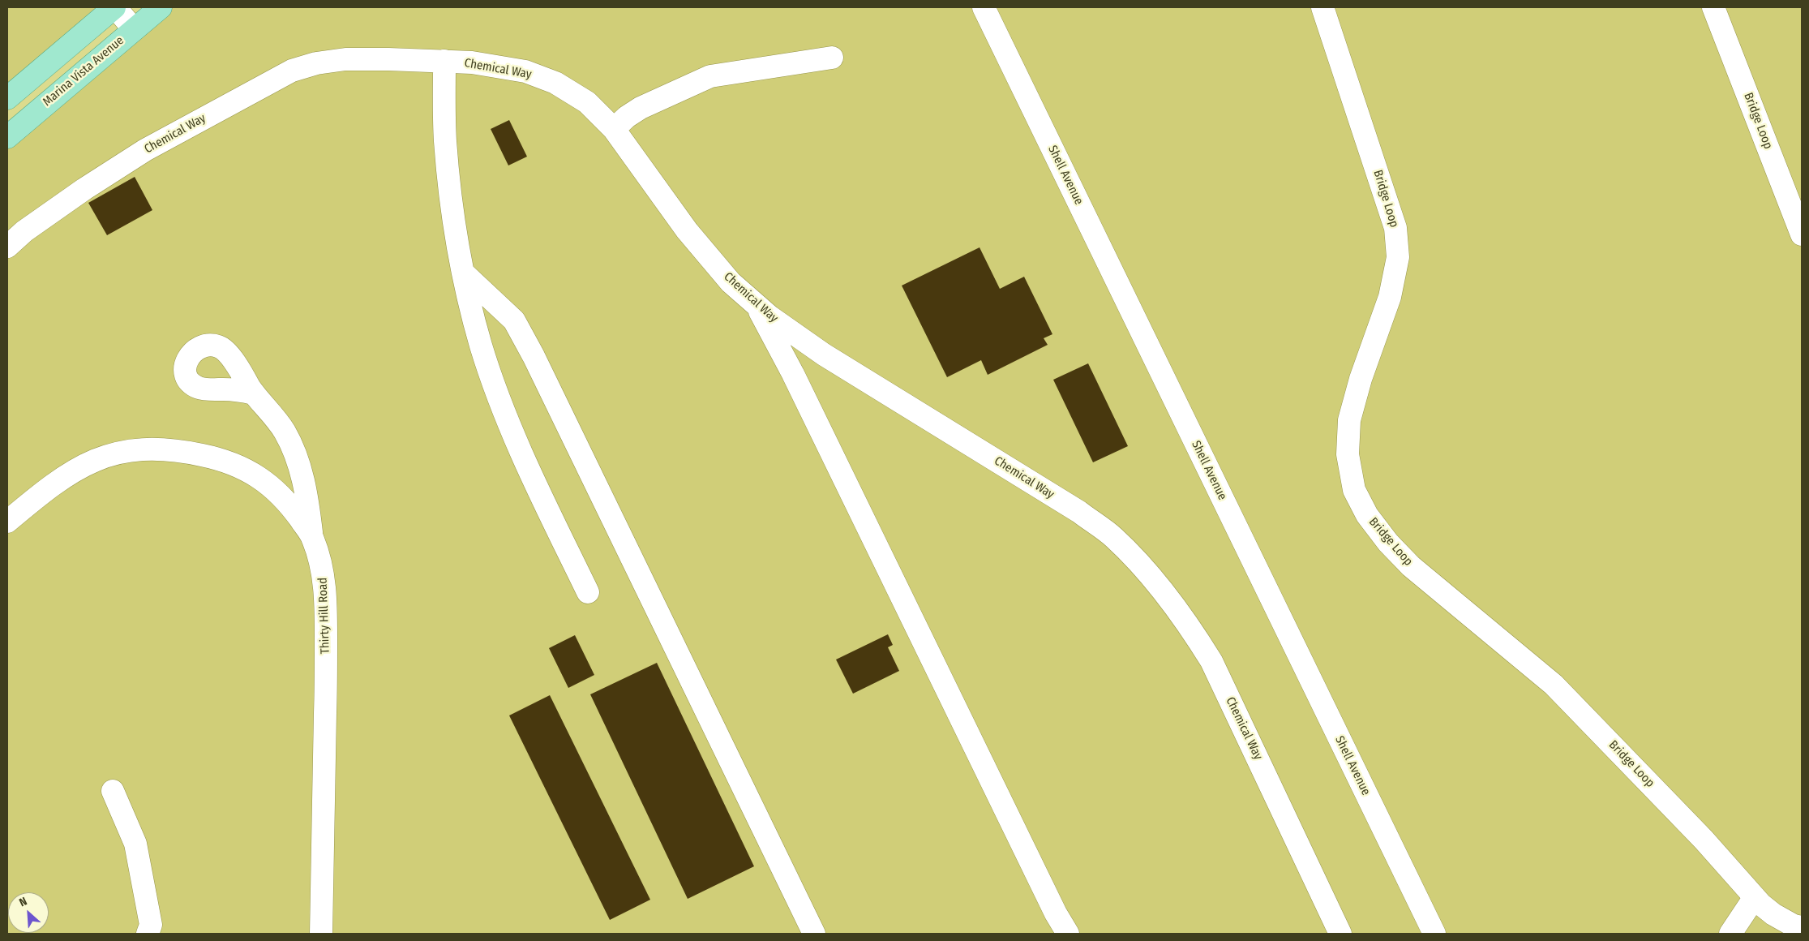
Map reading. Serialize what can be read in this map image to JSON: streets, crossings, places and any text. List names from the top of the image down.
{
  "streets": {
    "main road": ["Marina Vista Avenue"],
    "street": [
      "Chemical Way",
      "Bridge Loop",
      "Shell Avenue",
      "Thirty Hill Road"
    ]
  },
  "north": "top left"
}
